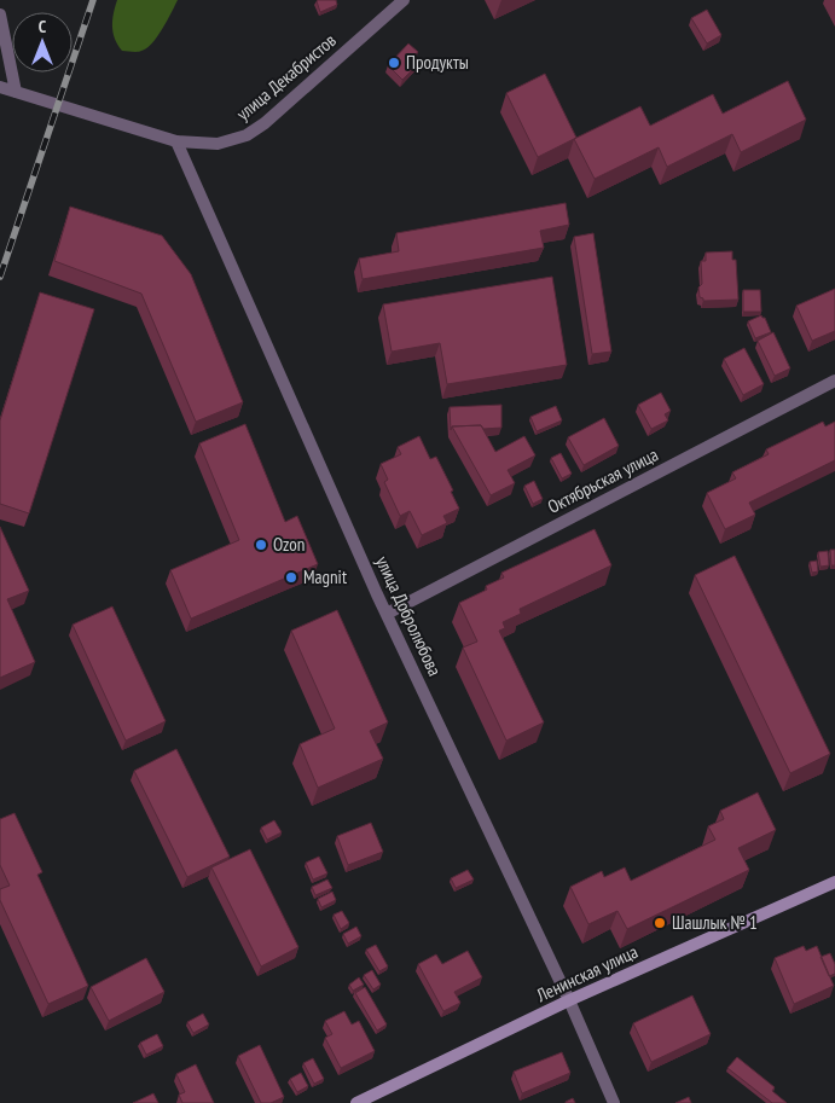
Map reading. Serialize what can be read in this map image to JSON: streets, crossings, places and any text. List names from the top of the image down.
{
  "streets": {
    "main road": ["Ленинская улица"],
    "street": ["улица Декабристов", "Октябрьская улица", "улица Добролюбова"]
  },
  "crossings": [
    ["улица Декабристов", "улица Добролюбова"],
    ["Октябрьская улица", "улица Добролюбова"],
    ["улица Добролюбова", "Ленинская улица"]
  ],
  "places": [
    "Продукты",
    "Ozon",
    "Magnit",
    "Шашлык № 1"
  ],
  "north": "top"
}
